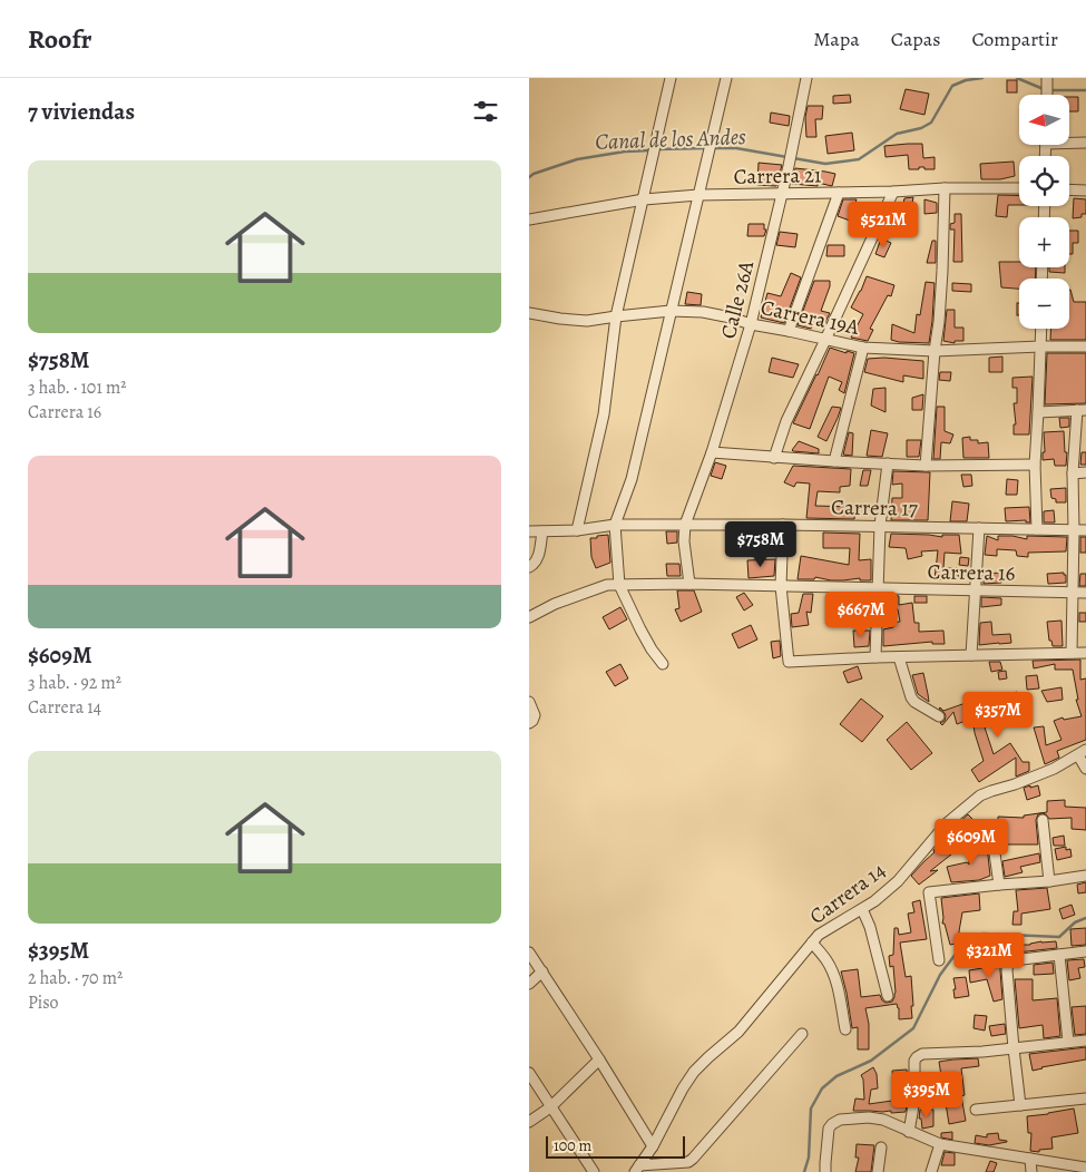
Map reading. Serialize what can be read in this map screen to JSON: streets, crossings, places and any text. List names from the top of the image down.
{
  "streets": {
    "street": [
      "Carrera 21",
      "Calle 26A",
      "Carrera 19A",
      "Carrera 17",
      "Carrera 16",
      "Carrera 14"
    ]
  },
  "crossings": [
    ["Carrera 21", "Calle 26A"],
    ["Calle 26A", "Carrera 19A"],
    ["Calle 26A", "Carrera 17"]
  ],
  "water": ["Canal de los Andes"],
  "scale_bar": "100 m",
  "north": "left",
  "page": {
    "header": "Roofr",
    "nav": ["Mapa", "Capas", "Compartir"],
    "heading": "7 viviendas",
    "map_buttons": ["+", "−"],
    "list": [
      {
        "name": "$758M",
        "note": "3 hab. · 101 m² · Carrera 16"
      },
      {
        "name": "$609M",
        "note": "3 hab. · 92 m² · Carrera 14"
      },
      {
        "name": "$395M",
        "note": "2 hab. · 70 m² · Piso"
      }
    ],
    "price": [
      "$521M",
      "$758M",
      "$667M",
      "$357M",
      "$609M",
      "$321M",
      "$395M"
    ],
    "scale": "100 m"
  }
}
